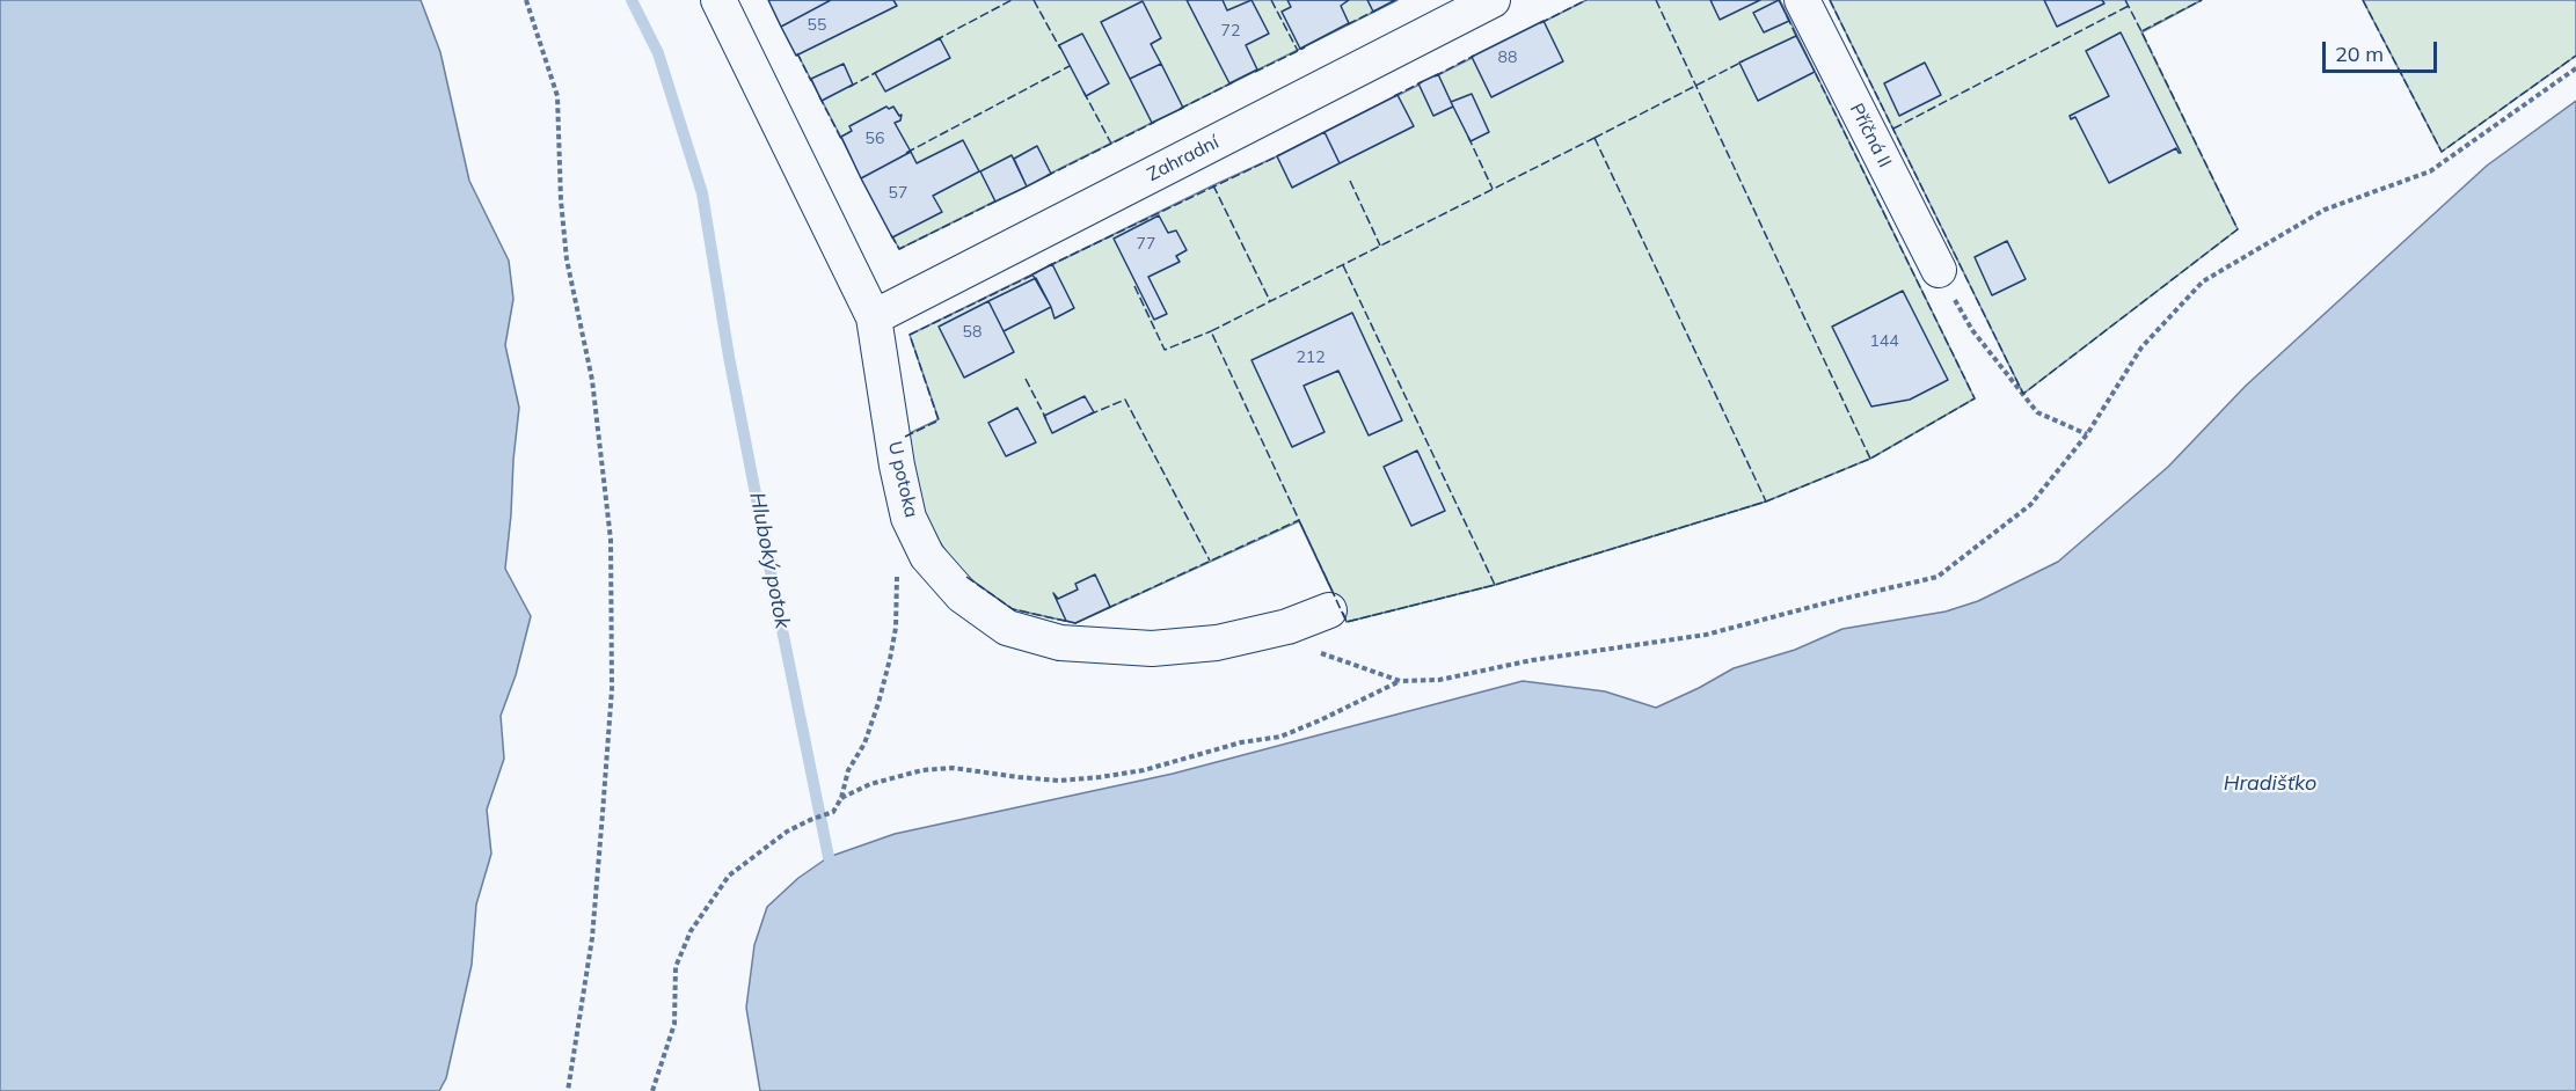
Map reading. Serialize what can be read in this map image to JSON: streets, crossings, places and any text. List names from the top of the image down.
{
  "streets": {
    "street": ["Příčná II", "Zahradní", "U potoka"]
  },
  "crossings": [
    ["Zahradní", "U potoka"]
  ],
  "water": ["Hluboký potok", "Hradišťko"],
  "house_numbers": [
    "55",
    "72",
    "88",
    "56",
    "57",
    "77",
    "58",
    "144",
    "212"
  ],
  "scale_bar": "20 m"
}
